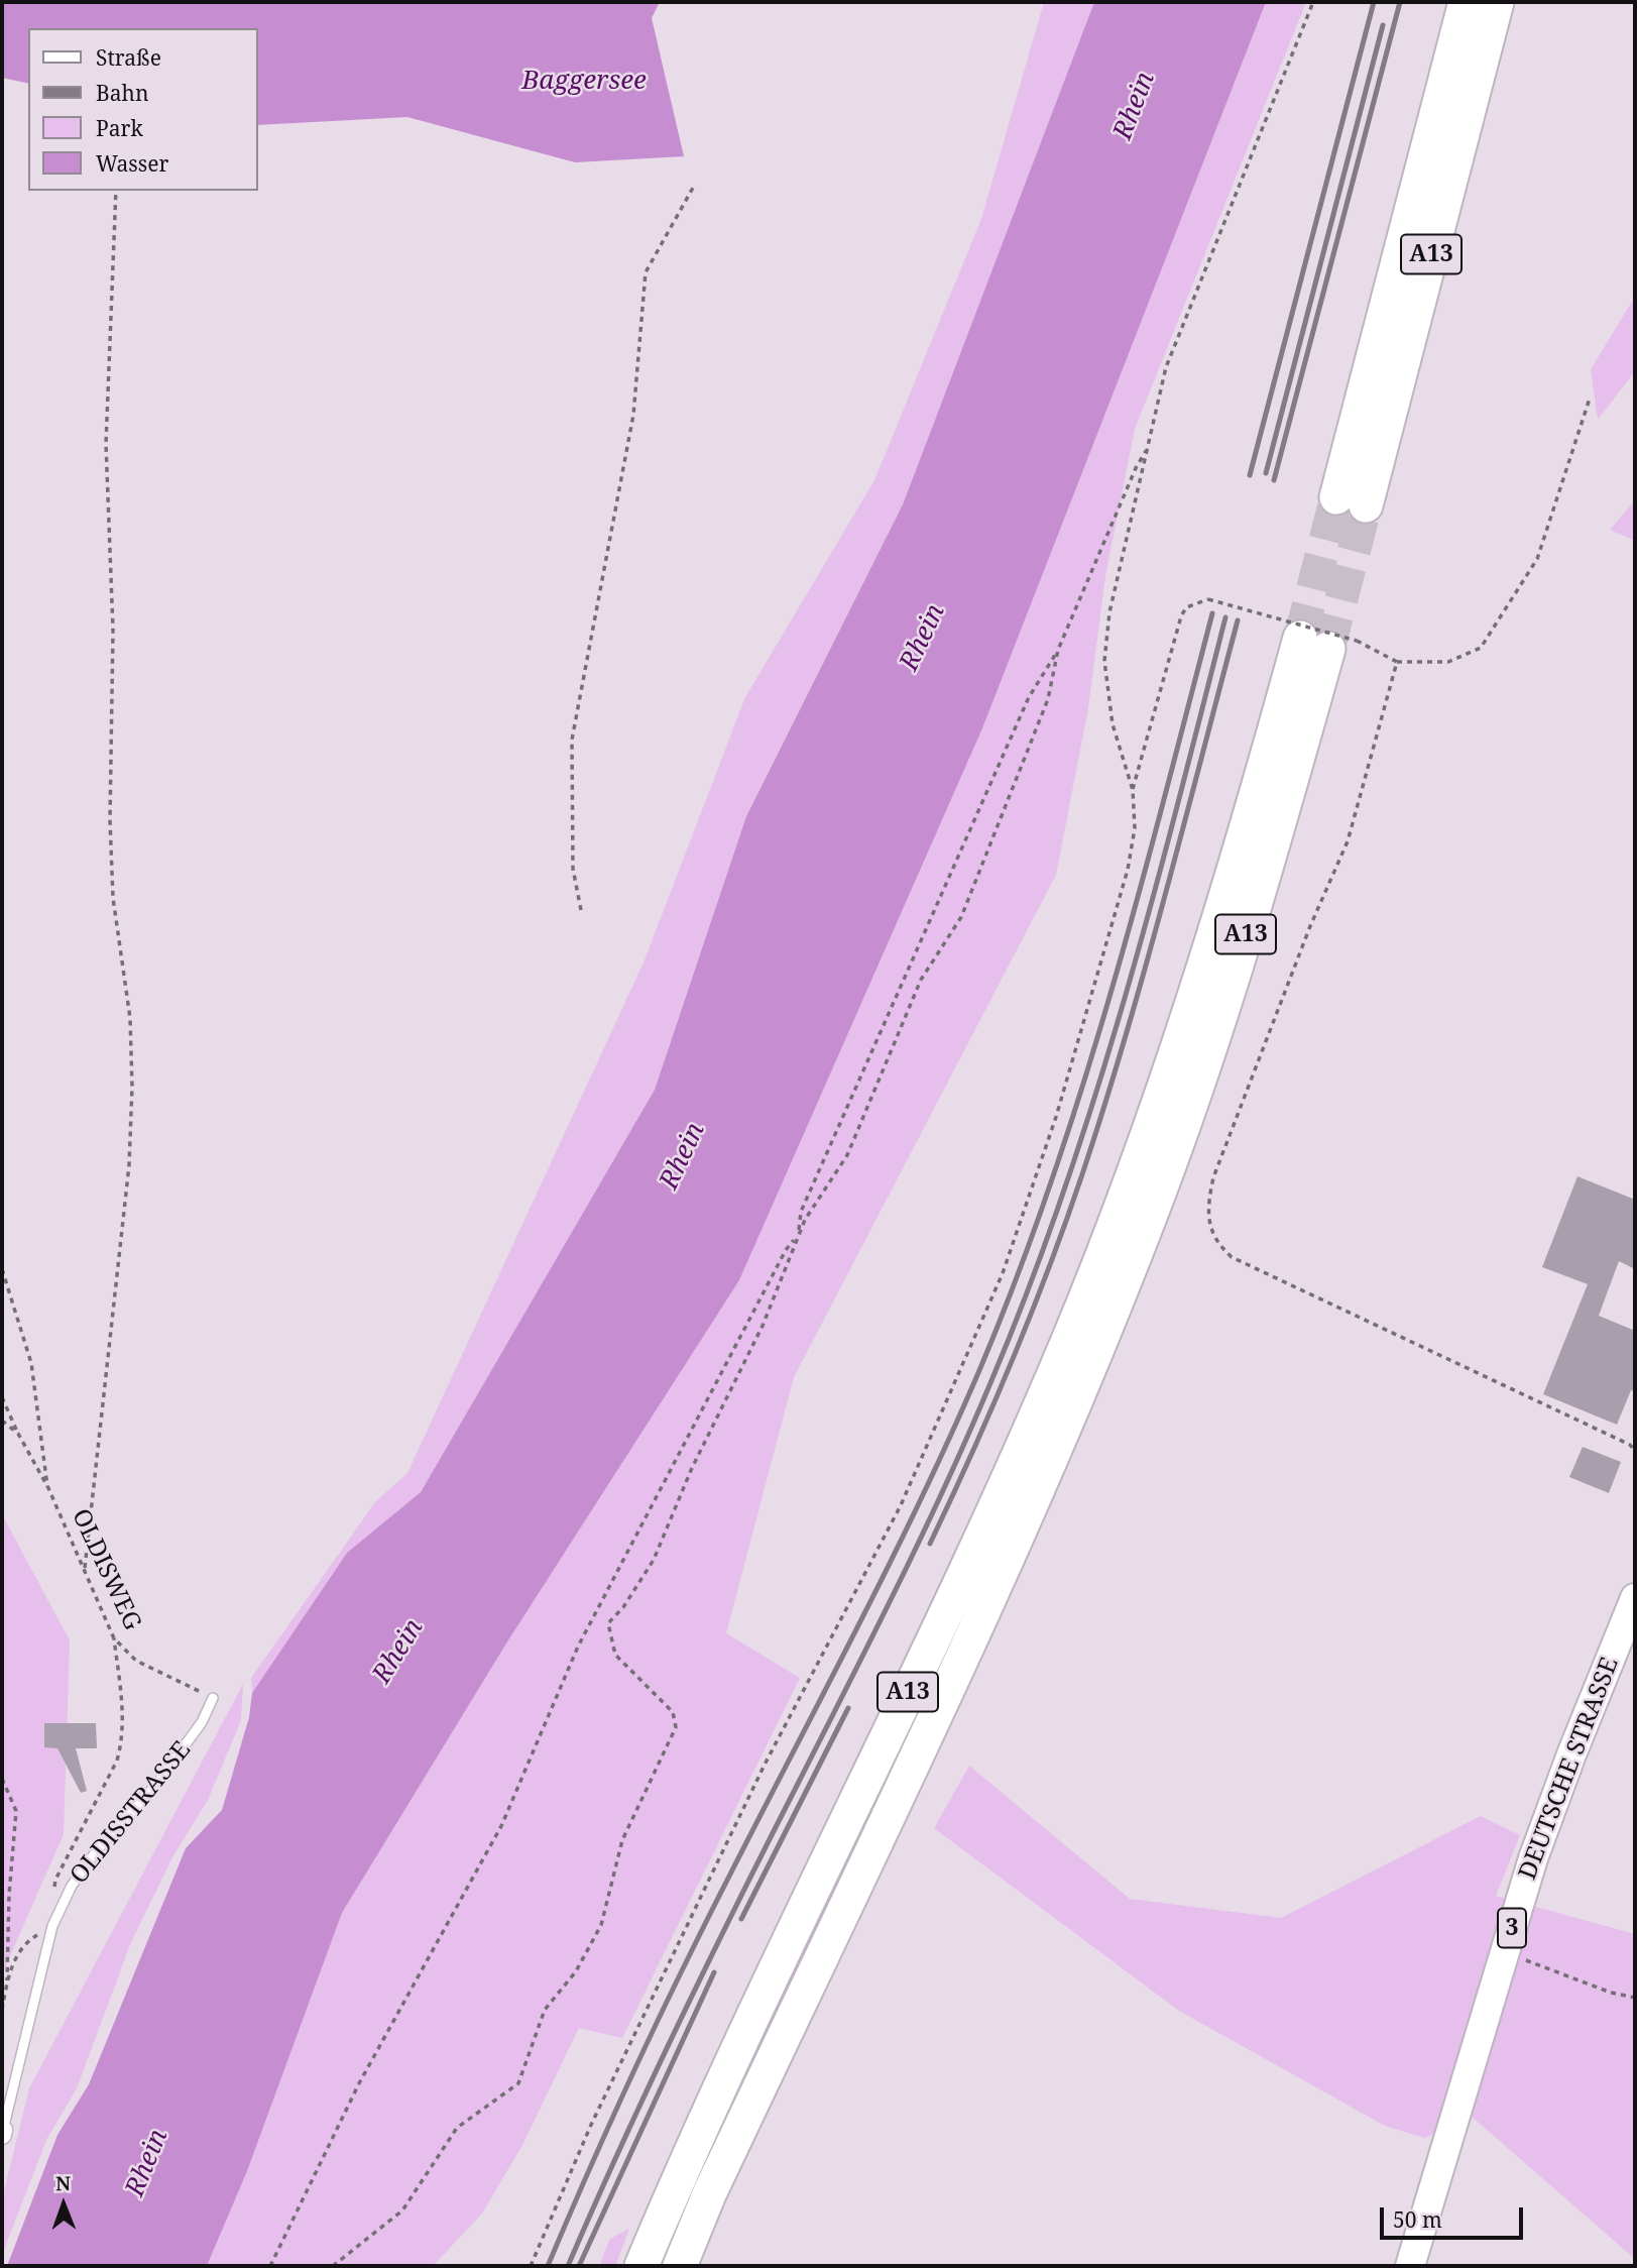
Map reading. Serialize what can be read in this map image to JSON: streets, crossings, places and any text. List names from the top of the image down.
{
  "streets": {
    "highway": ["A13"],
    "main road": ["DEUTSCHE STRASSE", "3"],
    "lane": ["OLDISSTRASSE"],
    "path": ["OLDISWEG"]
  },
  "crossings": [
    ["OLDISWEG", "OLDISSTRASSE"]
  ],
  "water": ["Baggersee", "Rhein"],
  "legend": [
    "Straße",
    "Bahn",
    "Park",
    "Wasser"
  ],
  "scale_bar": "50 m",
  "north": "top"
}
